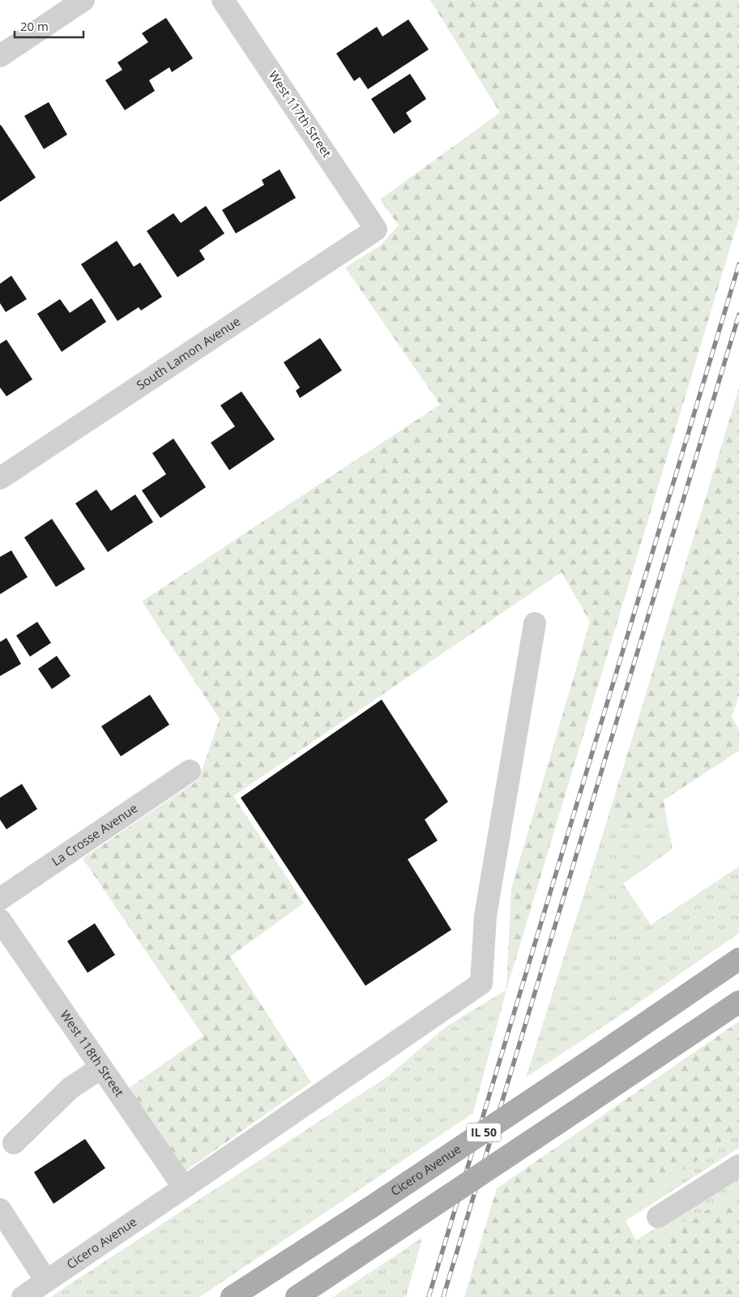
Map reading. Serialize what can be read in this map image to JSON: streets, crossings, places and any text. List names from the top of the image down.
{
  "streets": {
    "main road": ["IL 50", "Cicero Avenue"],
    "street": [
      "West 117th Street",
      "South Lamon Avenue",
      "La Crosse Avenue",
      "West 118th Street"
    ]
  },
  "crossings": [
    ["West 117th Street", "South Lamon Avenue"],
    ["West 118th Street", "Cicero Avenue"]
  ],
  "scale_bar": "20 m"
}
